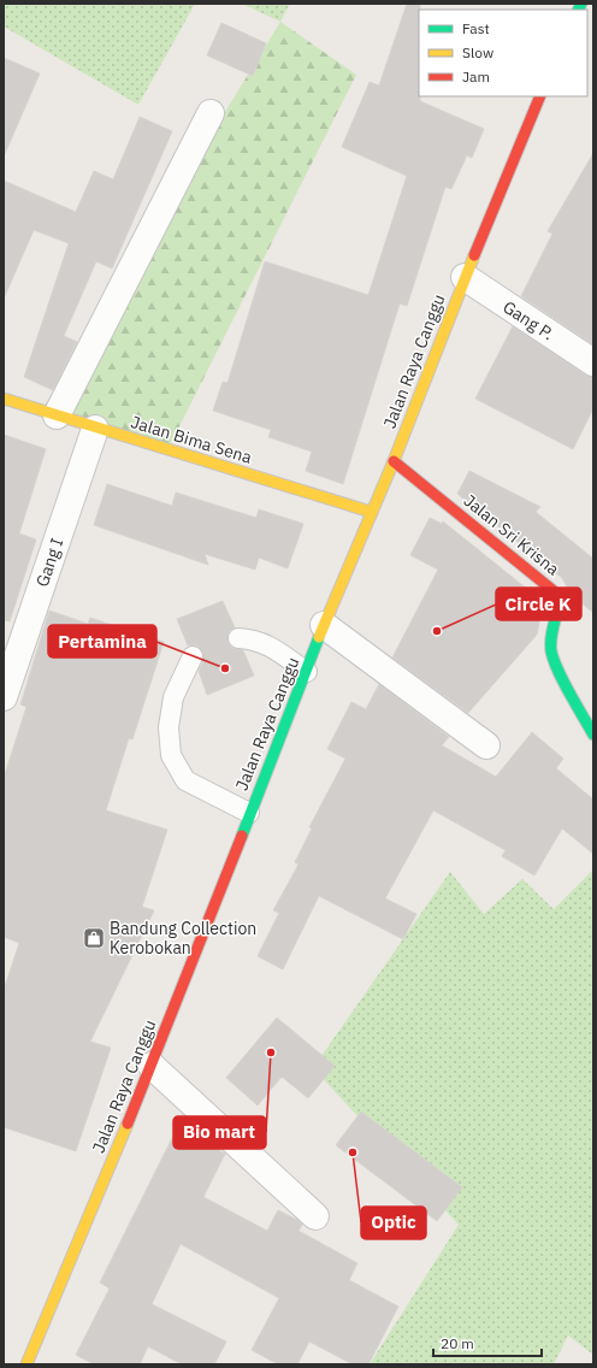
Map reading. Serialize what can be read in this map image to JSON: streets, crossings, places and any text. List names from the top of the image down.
{
  "streets": {
    "main road": ["Jalan Raya Canggu", "Jalan Bima Sena", "Jalan Sri Krisna"],
    "street": ["Gang P.", "Gang I"]
  },
  "crossings": [
    ["Gang P.", "Jalan Raya Canggu"],
    ["Jalan Raya Canggu", "Jalan Bima Sena"],
    ["Jalan Raya Canggu", "Jalan Sri Krisna"],
    ["Jalan Bima Sena", "Gang I"]
  ],
  "places": {
    "other": [
      "Circle K",
      "Pertamina",
      "Bio mart",
      "Optic"
    ],
    "shop": ["Bandung Collection Kerobokan"]
  },
  "legend": ["Fast", "Slow", "Jam"],
  "scale_bar": "20 m"
}
